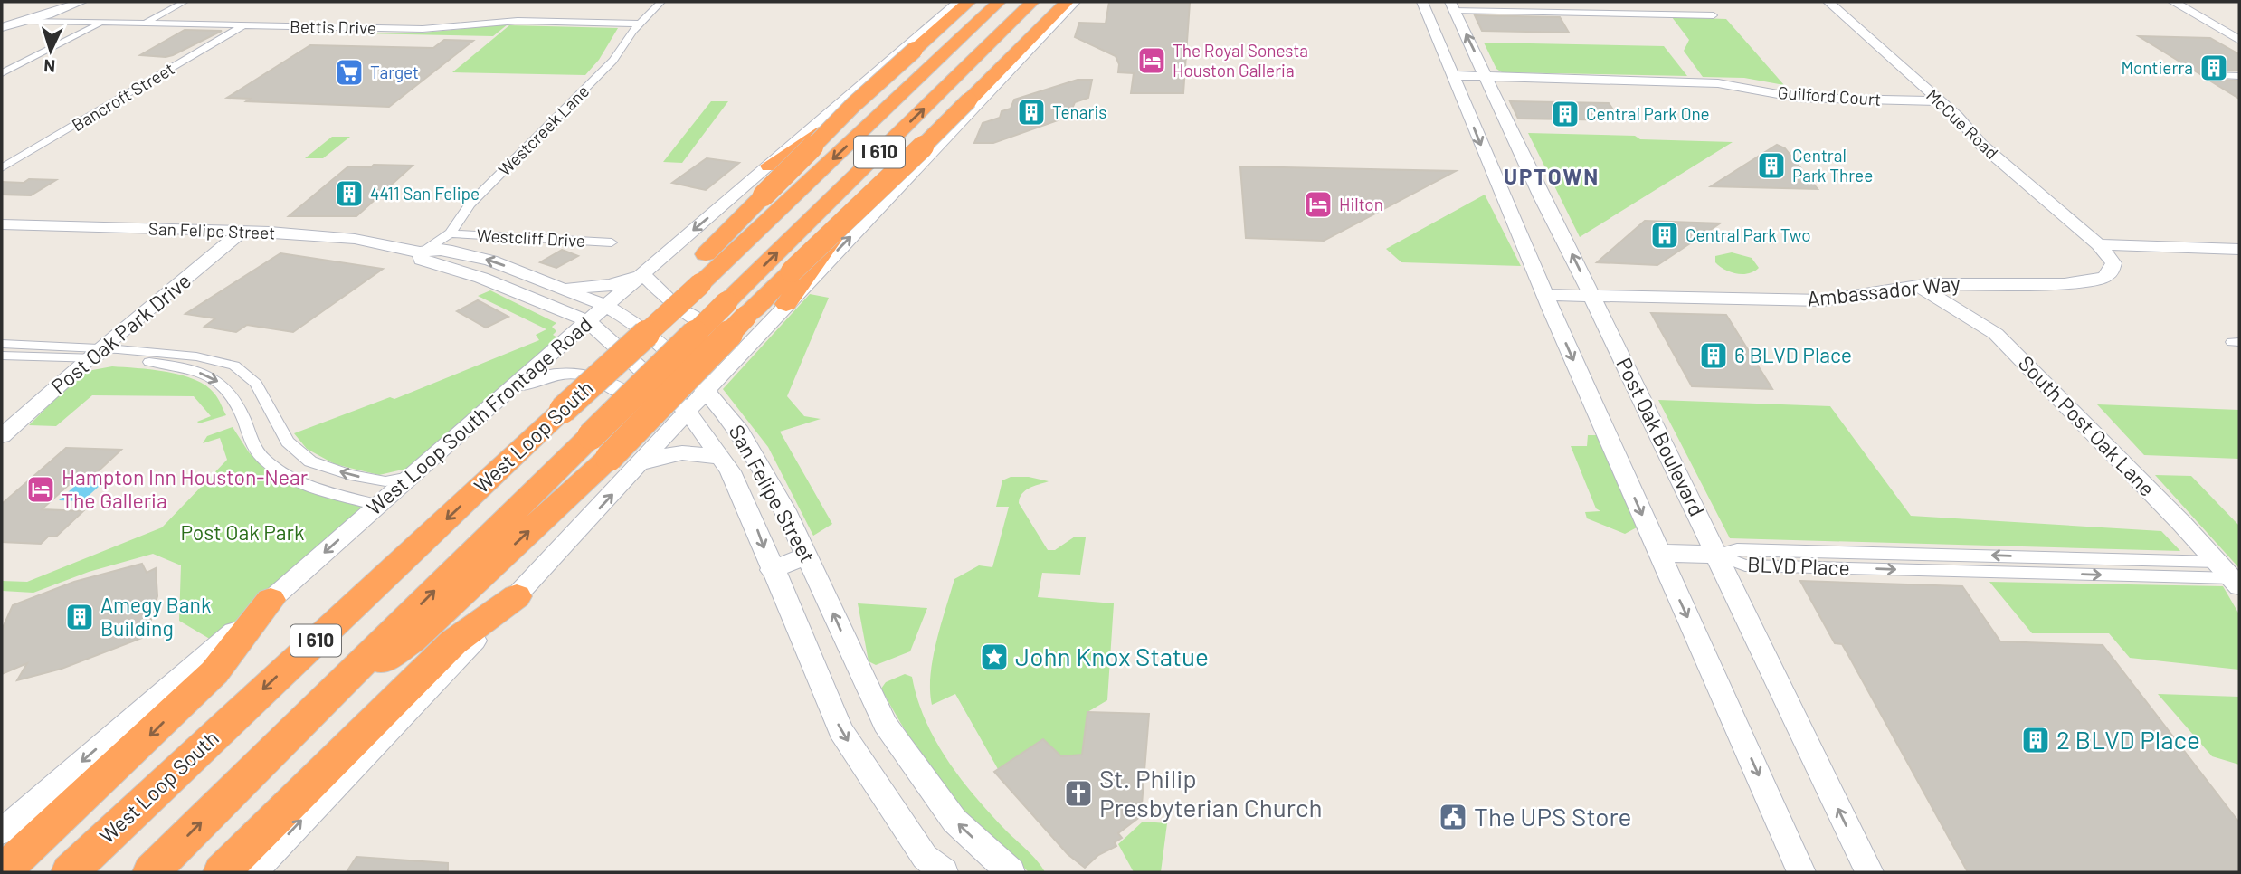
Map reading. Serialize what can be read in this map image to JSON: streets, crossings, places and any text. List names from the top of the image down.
{
  "streets": {
    "highway": ["I 610", "West Loop South"],
    "main road": [
      "Guilford Court",
      "McCue Road",
      "San Felipe Street",
      "Ambassador Way",
      "Post Oak Park Drive",
      "West Loop South Frontage Road",
      "South Post Oak Lane",
      "Post Oak Boulevard"
    ],
    "street": [
      "Bettis Drive",
      "Bancroft Street",
      "Westcreek Lane",
      "Westcliff Drive",
      "BLVD Place"
    ]
  },
  "crossings": [
    ["Bettis Drive", "Bancroft Street"],
    ["Bettis Drive", "Westcreek Lane"],
    ["Guilford Court", "McCue Road"],
    ["Guilford Court", "Post Oak Boulevard"],
    ["McCue Road", "Ambassador Way"],
    ["Westcreek Lane", "San Felipe Street"],
    ["Westcreek Lane", "Westcliff Drive"],
    ["San Felipe Street", "Post Oak Park Drive"],
    ["San Felipe Street", "West Loop South Frontage Road"],
    ["Ambassador Way", "South Post Oak Lane"],
    ["Ambassador Way", "Post Oak Boulevard"],
    ["South Post Oak Lane", "BLVD Place"],
    ["Post Oak Boulevard", "BLVD Place"]
  ],
  "districts": ["UPTOWN"],
  "parks": ["Post Oak Park"],
  "places": {
    "hotel": ["The Royal Sonesta Houston Galleria", "Hilton", "Hampton Inn Houston-Near The Galleria"],
    "building": [
      "Montierra",
      "Tenaris",
      "Central Park One",
      "Central Park Three",
      "4411 San Felipe",
      "Central Park Two",
      "6 BLVD Place",
      "Amegy Bank Building",
      "2 BLVD Place"
    ],
    "supermarket": ["Target"],
    "place": ["John Knox Statue"],
    "church": ["St. Philip Presbyterian Church"],
    "public building": ["The UPS Store"]
  },
  "north": "bottom"
}
